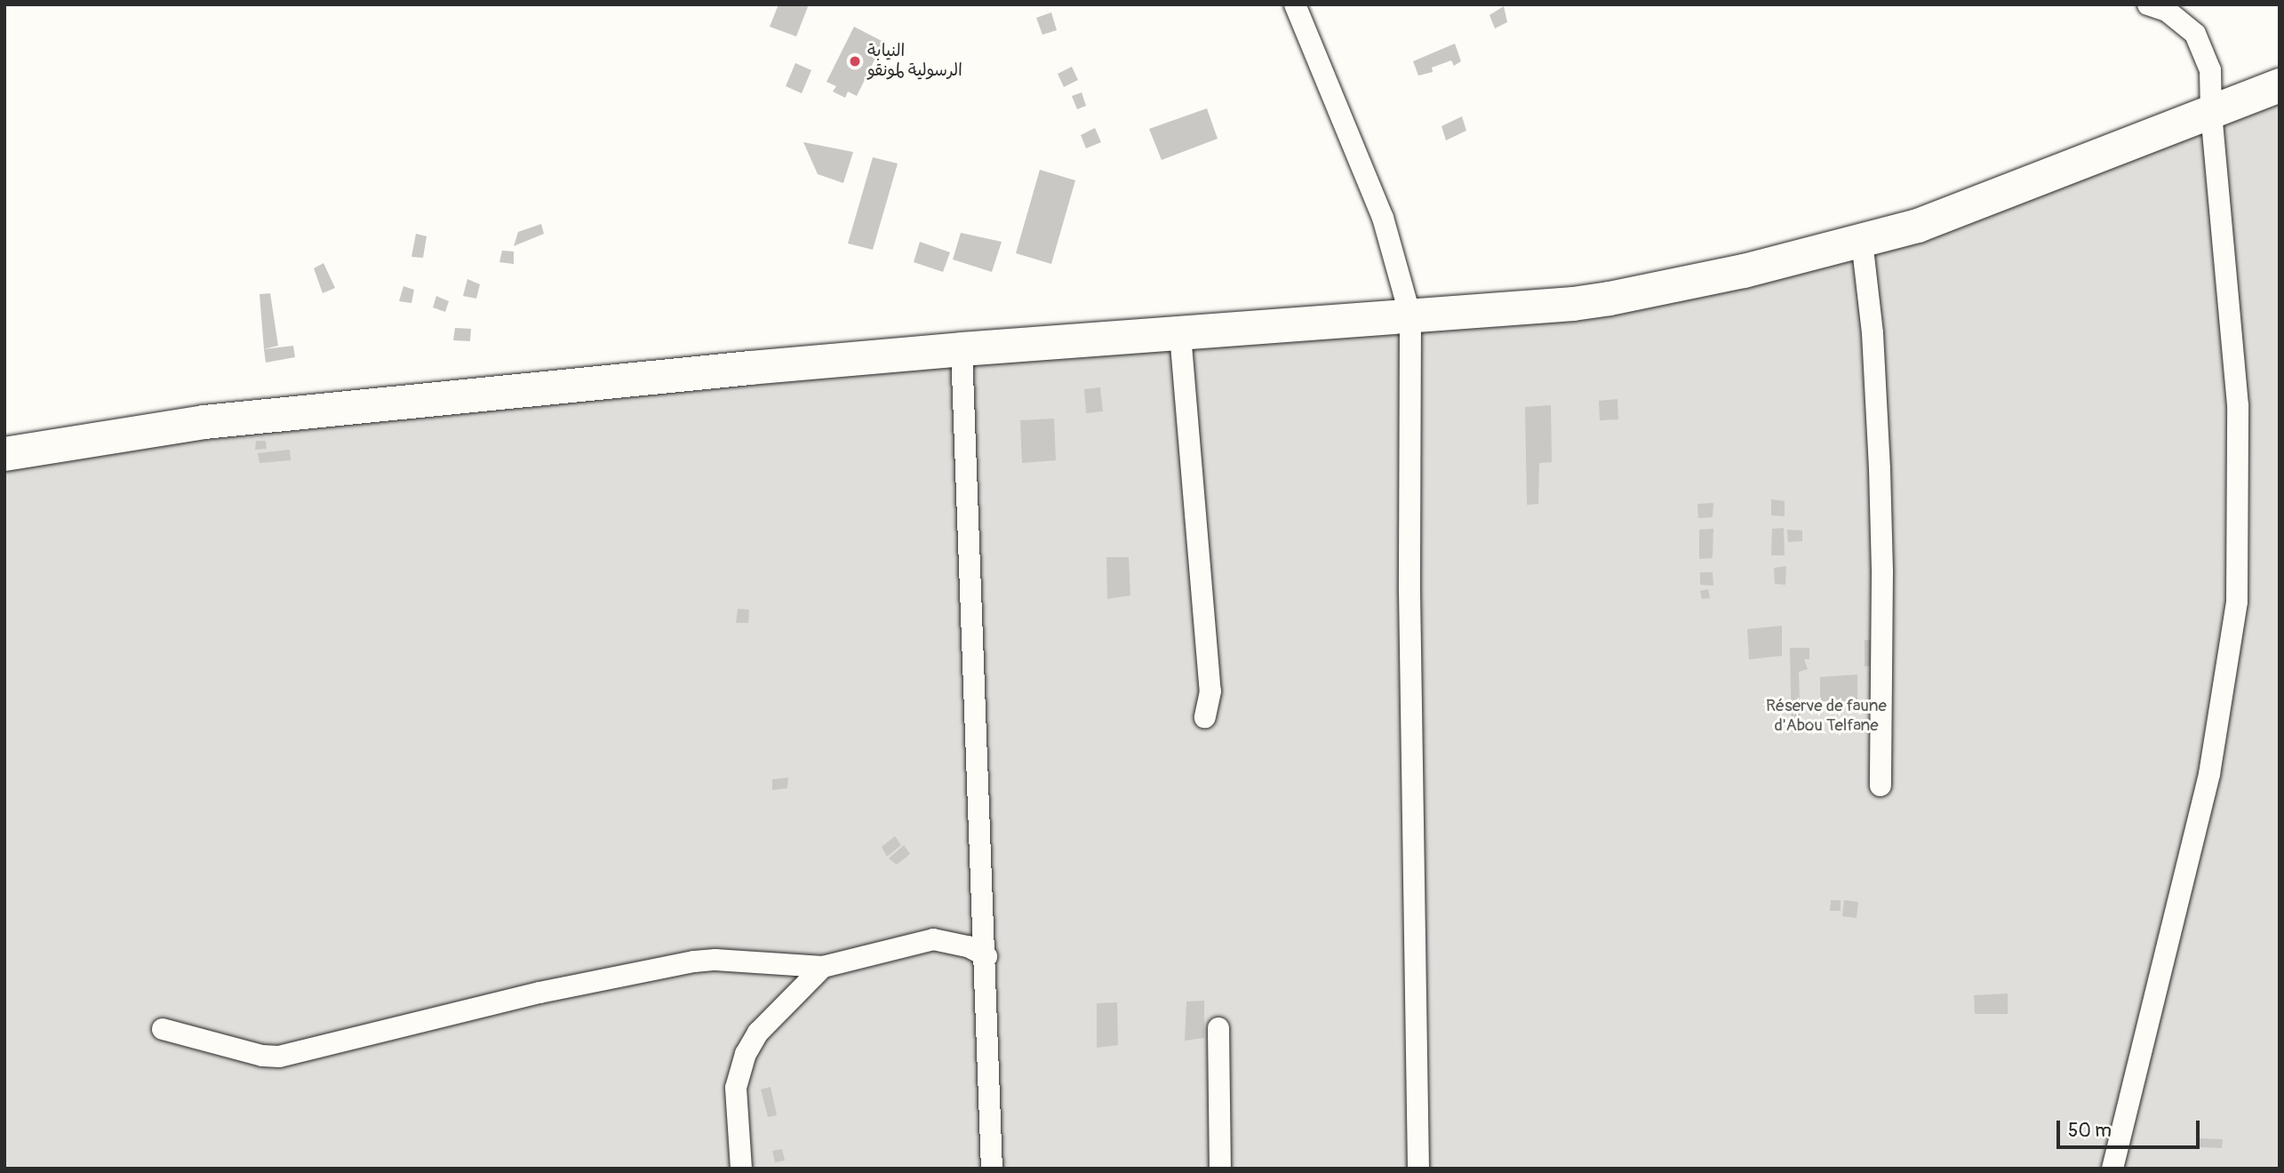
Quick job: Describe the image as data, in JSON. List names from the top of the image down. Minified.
{"parks":["Réserve de faune d'Abou Telfane"],"places":["النيابة الرسولية لمونقو"],"scale_bar":"50 m"}
